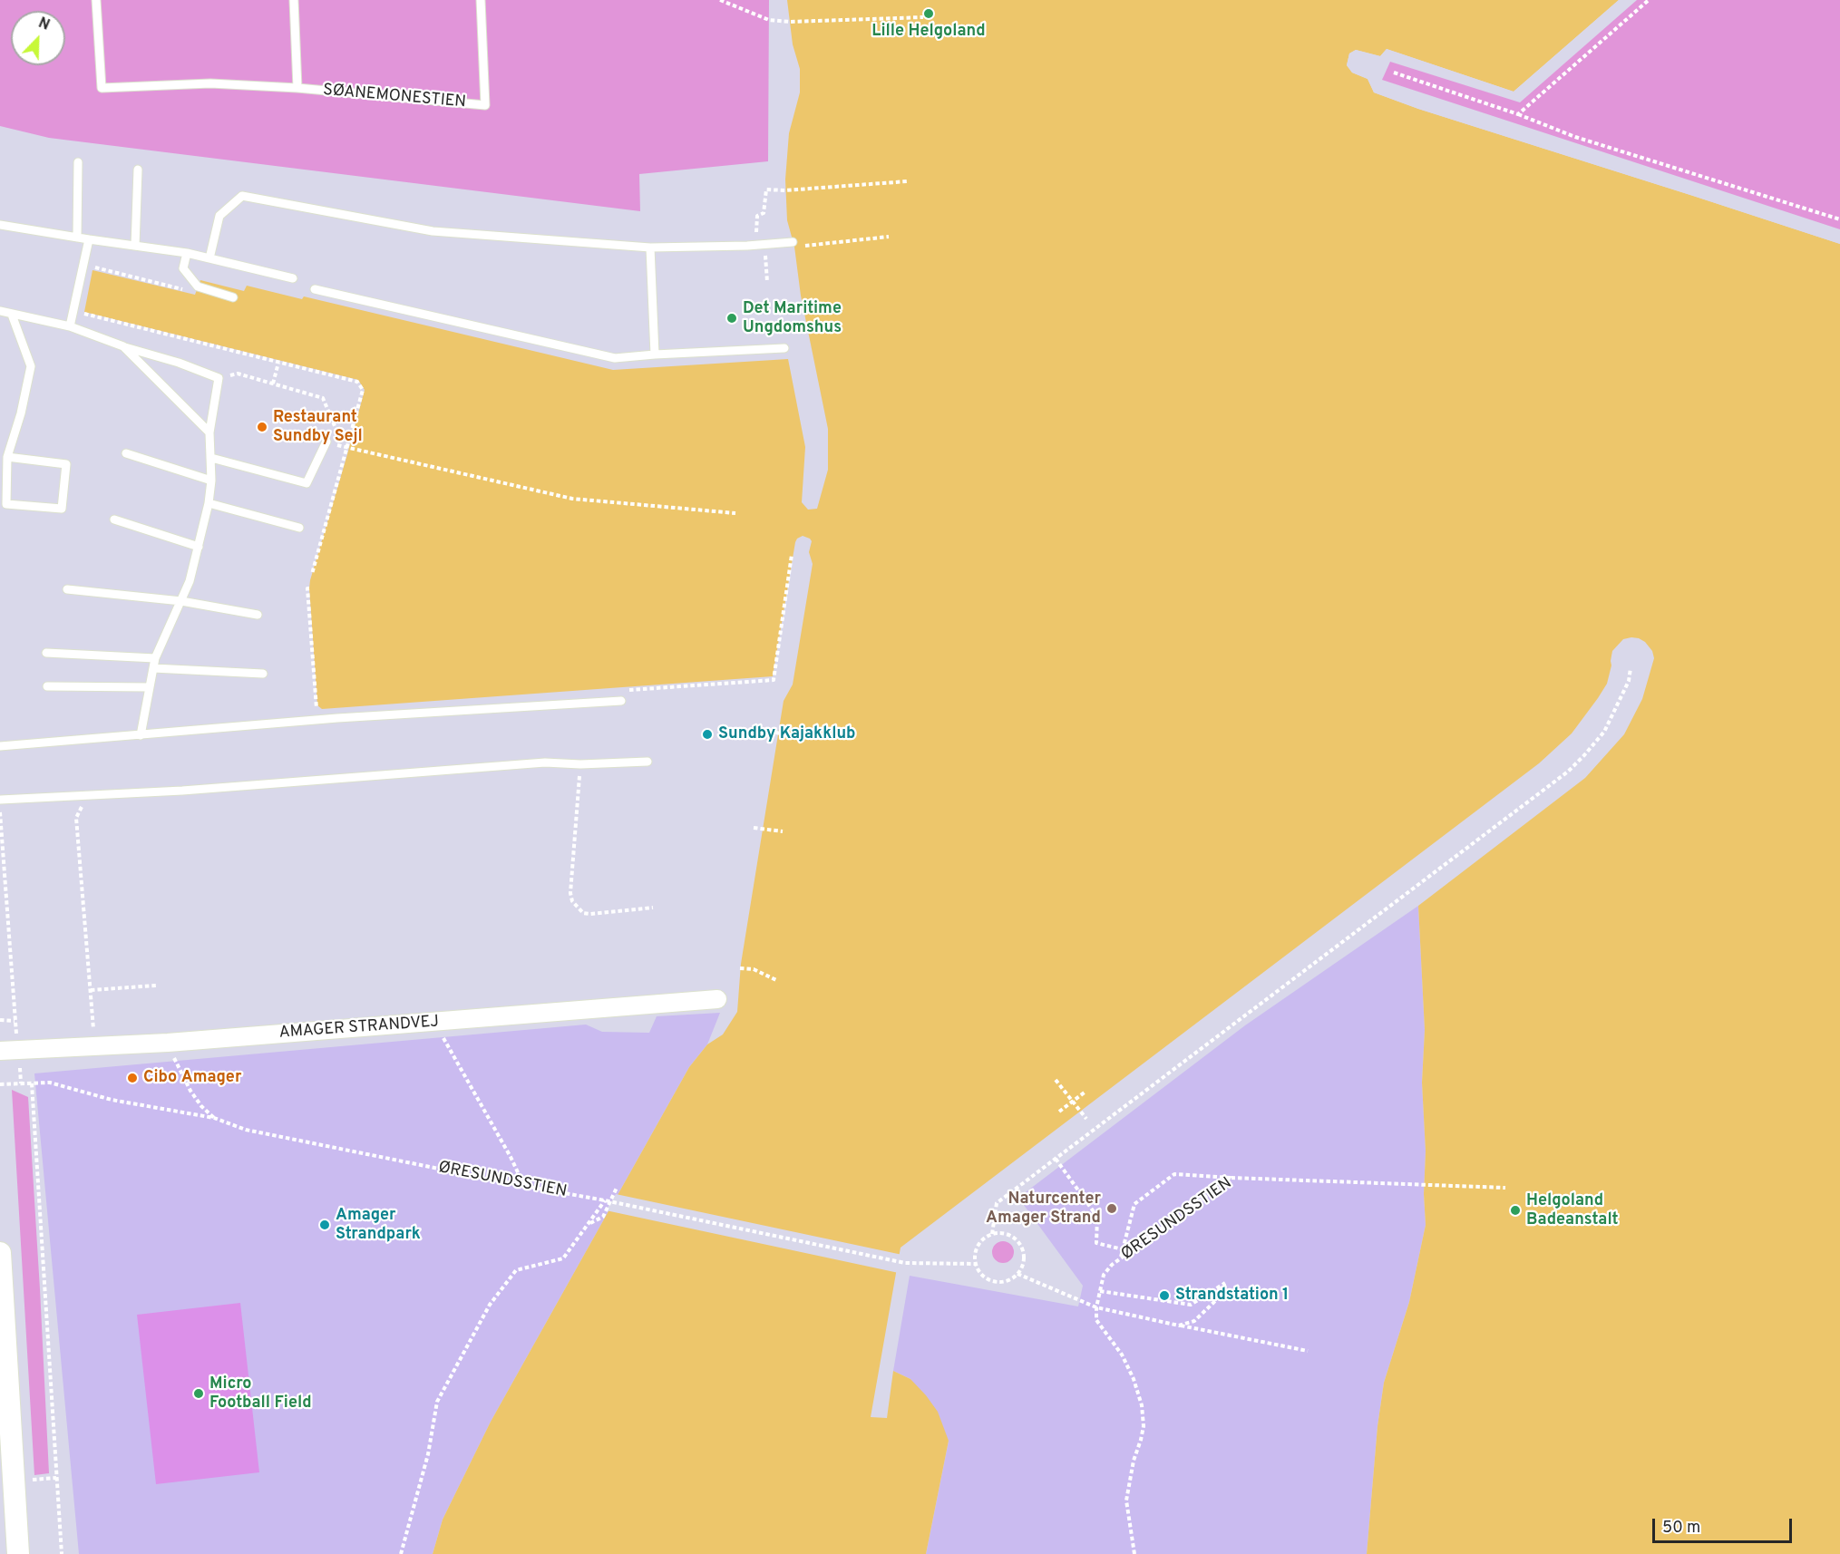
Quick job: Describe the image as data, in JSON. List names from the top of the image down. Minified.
{"streets":{"street":["AMAGER STRANDVEJ"],"lane":["SØANEMONESTIEN"],"path":["ØRESUNDSSTIEN"]},"places":["Lille Helgoland","Det Maritime Ungdomshus","Restaurant Sundby Sejl","Sundby Kajakklub","Cibo Amager","Naturcenter Amager Strand","Helgoland Badeanstalt","Amager Strandpark","Strandstation 1","Micro Football Field"],"scale_bar":"50 m","north":"top right"}
